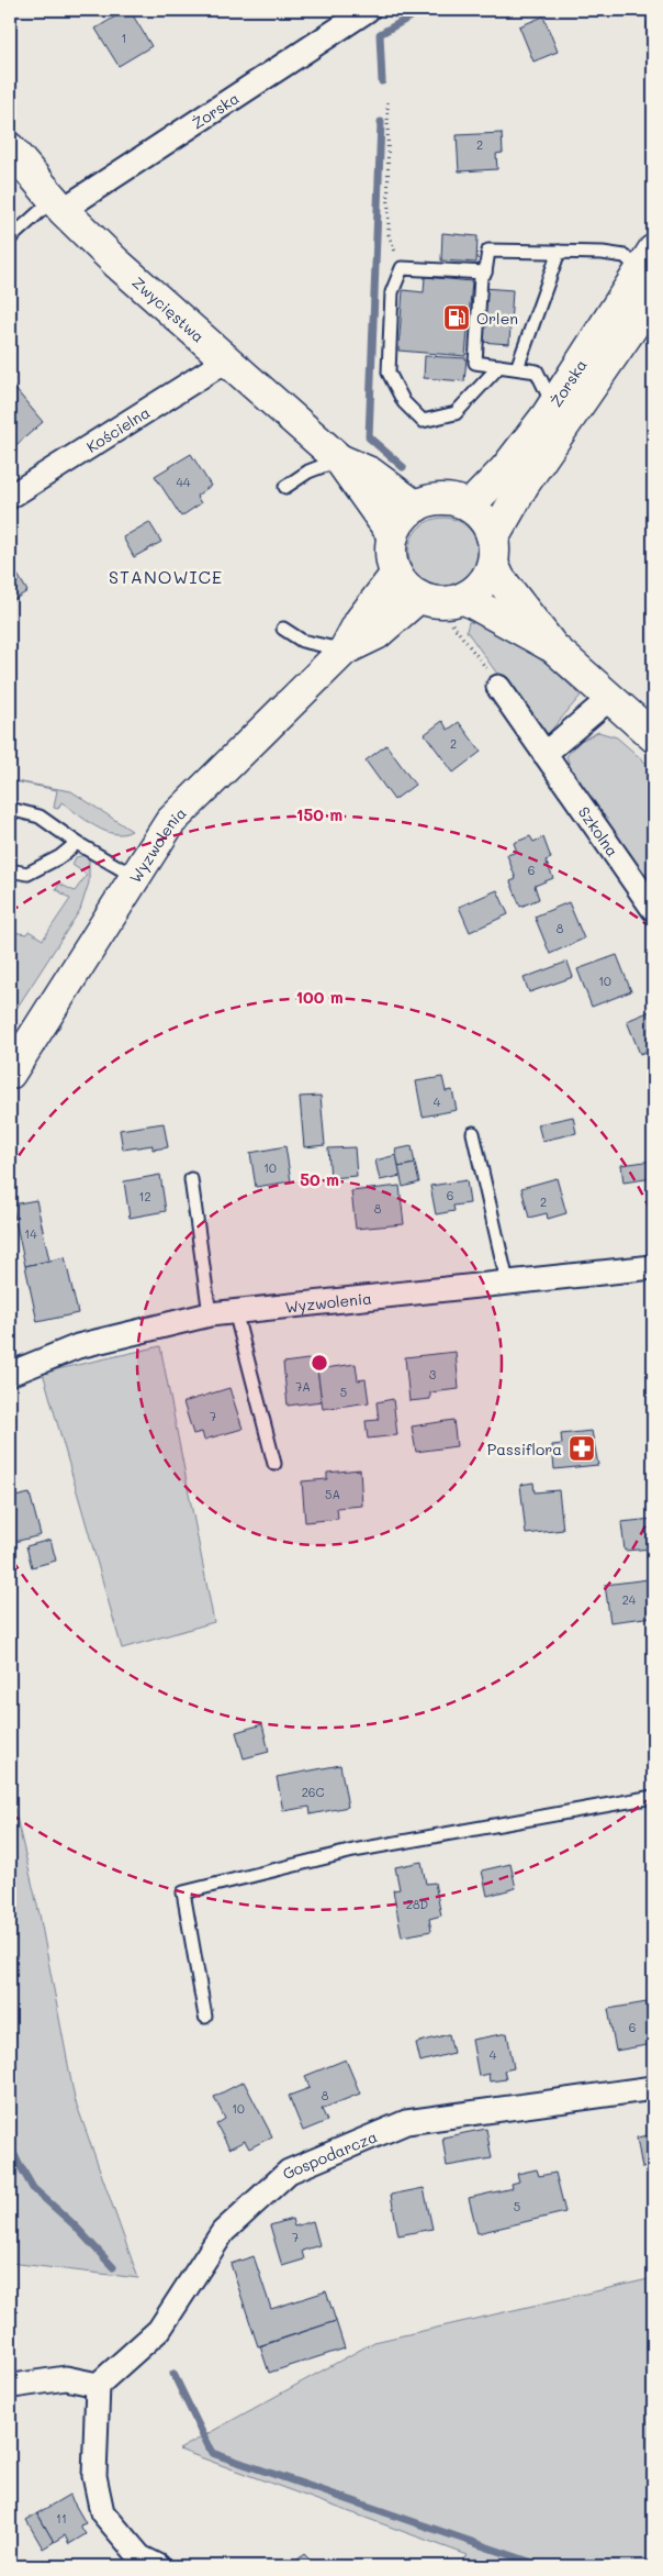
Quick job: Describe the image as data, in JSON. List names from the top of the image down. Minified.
{"streets":{"main road":["Żorska","Zwycięstwa","Wyzwolenia"],"street":["Kościelna","Szkolna","Gospodarcza"]},"crossings":[["Żorska","Zwycięstwa"],["Żorska","Wyzwolenia"],["Zwycięstwa","Kościelna"],["Zwycięstwa","Wyzwolenia"]],"districts":["STANOWICE"],"places":{"fuel station":["Orlen"],"pharmacy":["Passiflora"]},"house_numbers":["1","2","44","2","6","8","10","4","10","6","12","2","8","14","3","7A","5","7","5A","24","26C","28D","6","4","8","10","5","7","11"],"rings":["150 m","100 m","50 m"]}
